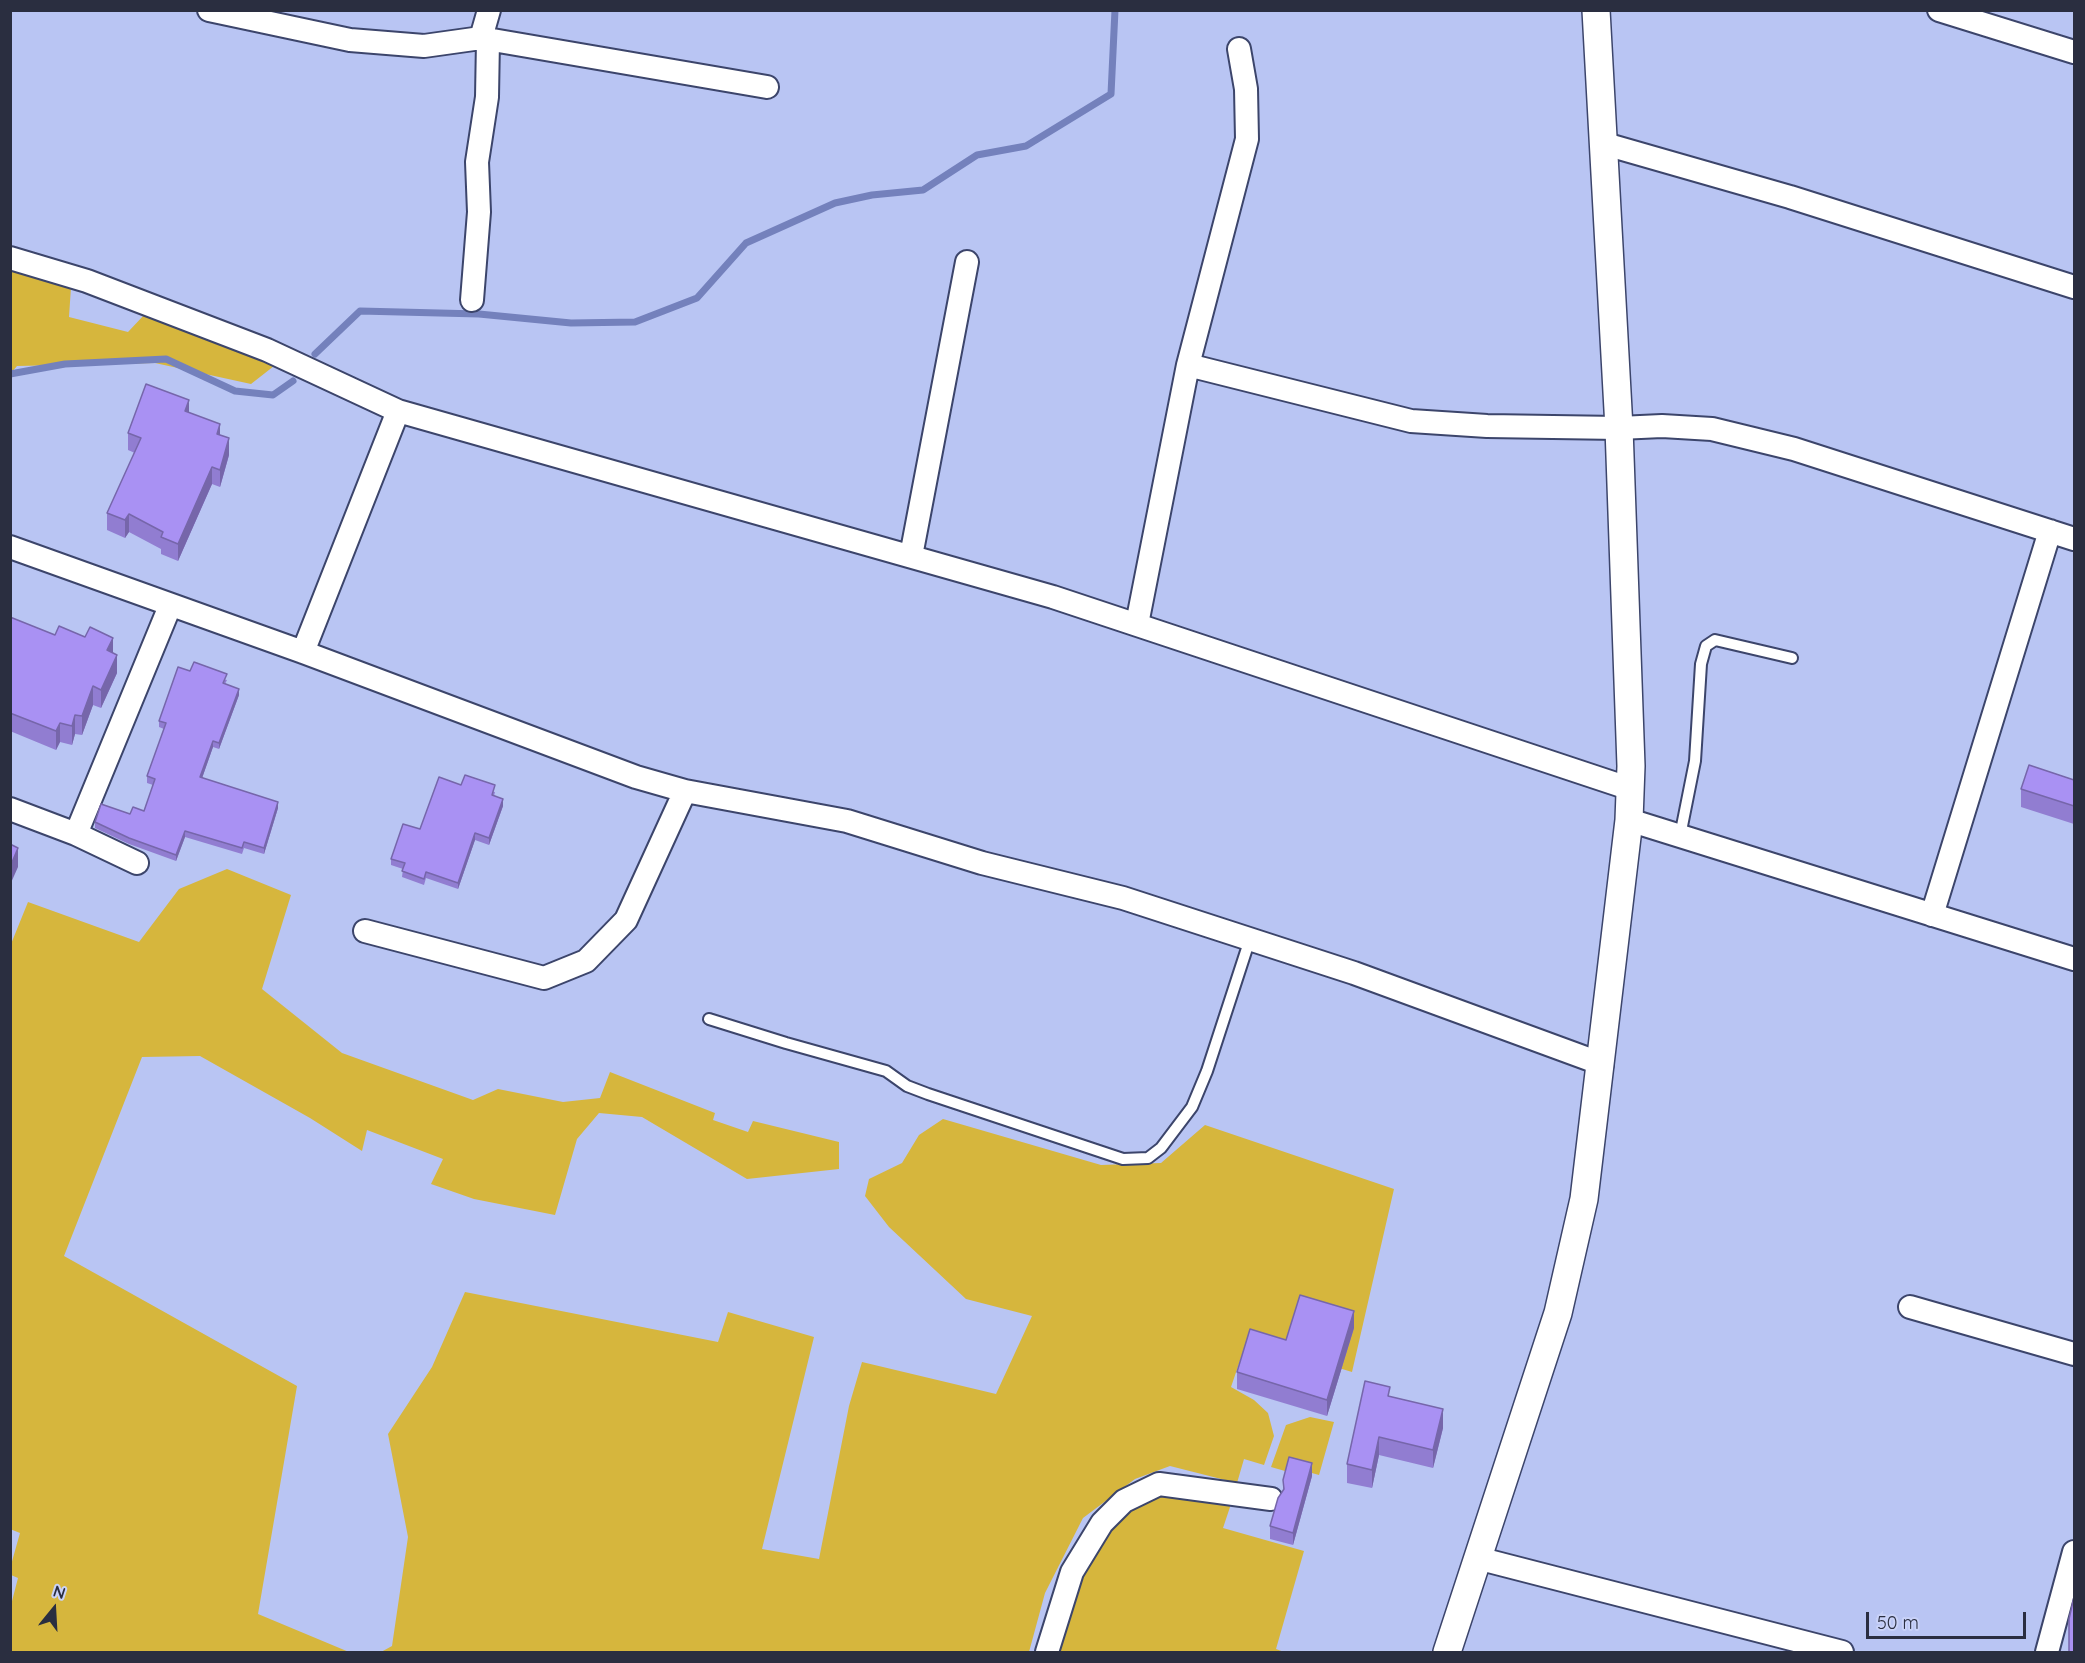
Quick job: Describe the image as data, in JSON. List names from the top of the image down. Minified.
{"scale_bar":"50 m","north":"top"}
